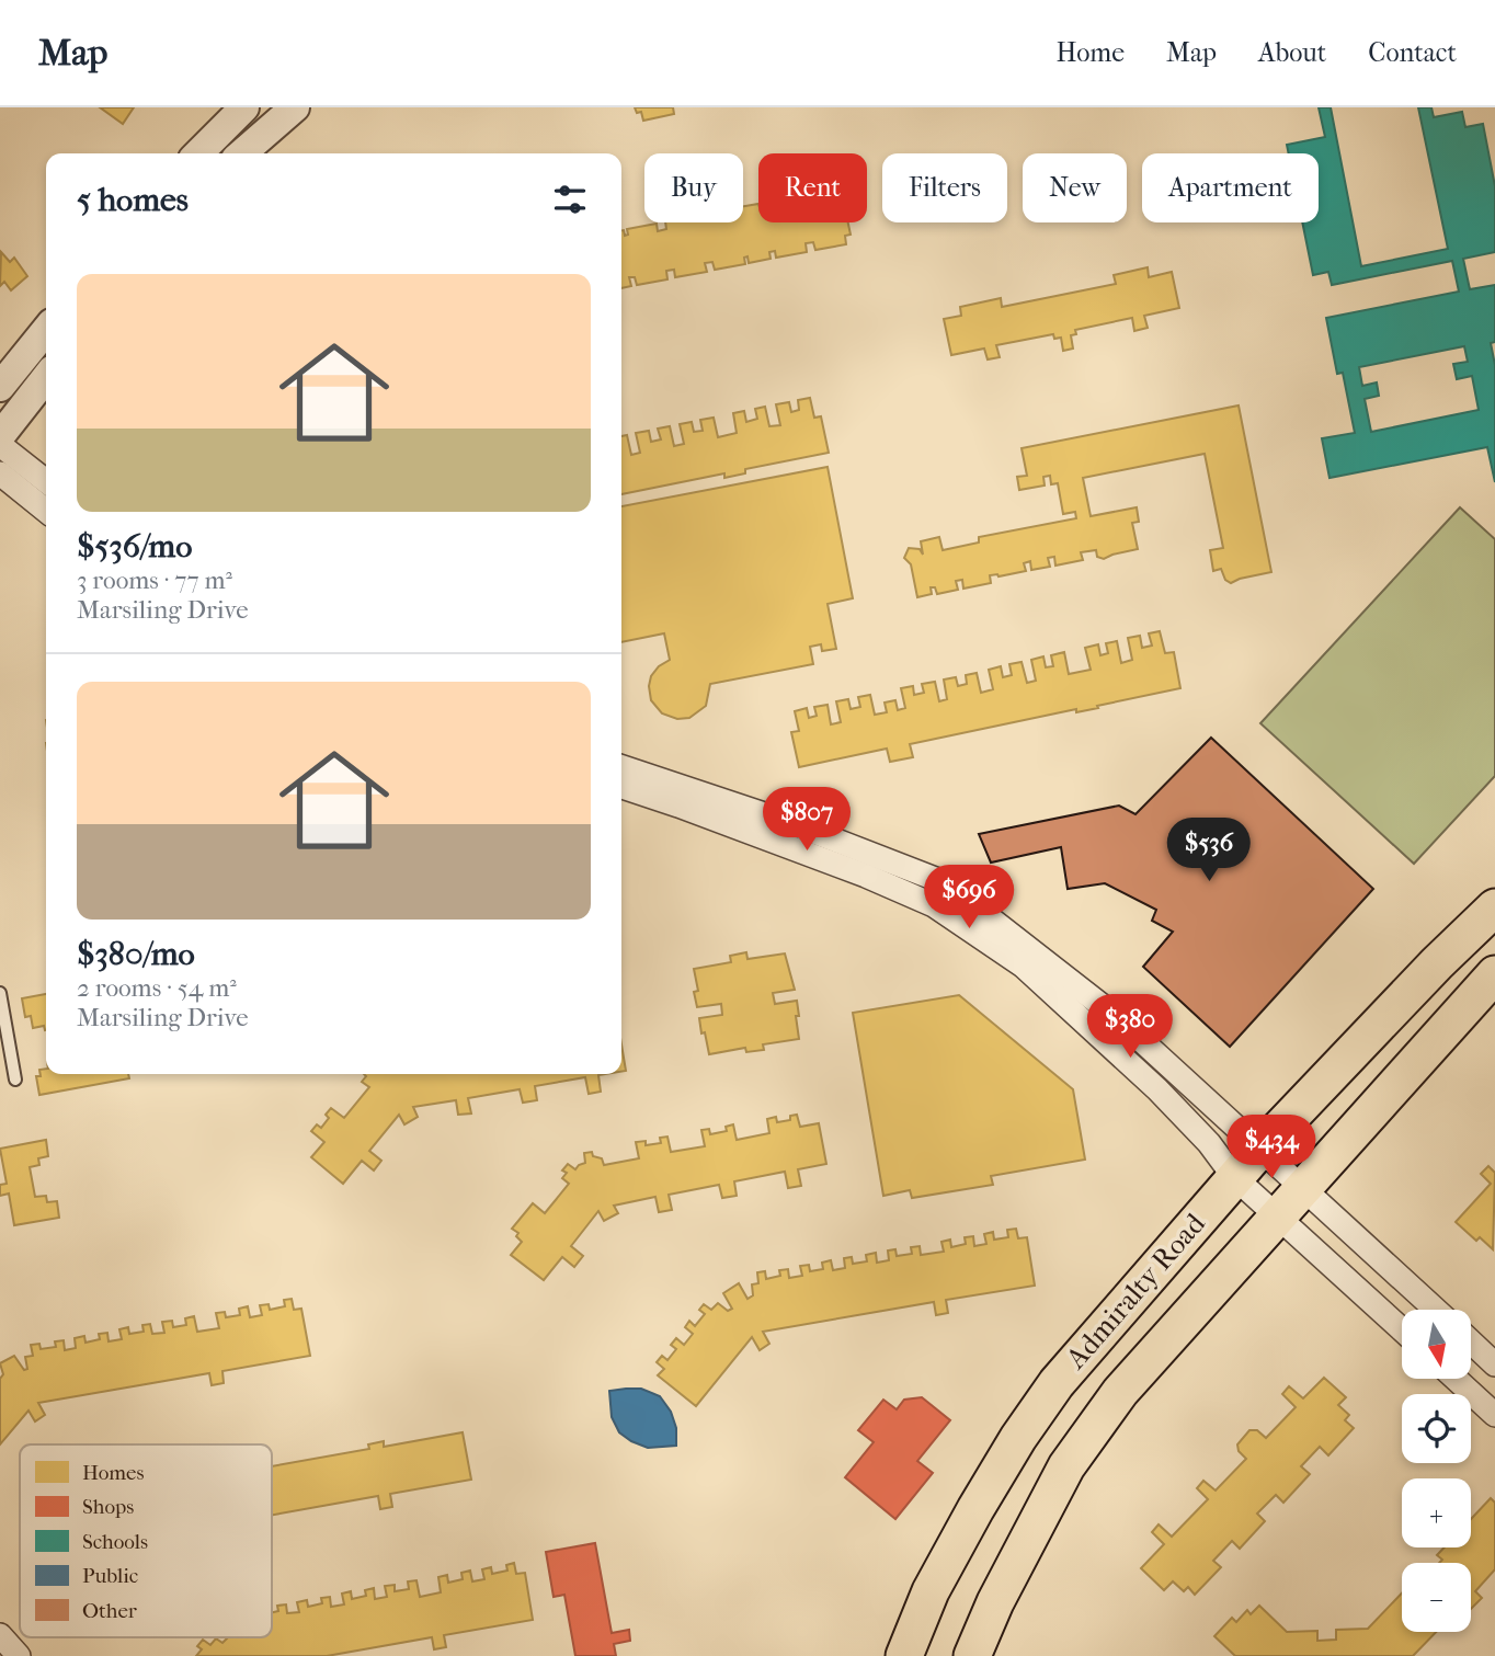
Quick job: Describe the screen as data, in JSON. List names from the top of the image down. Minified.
{"streets":{"main road":["Admiralty Road"]},"legend":["Homes","Shops","Schools","Public","Other"],"north":"bottom","page":{"header":"Map","nav":["Home","Map","About","Contact"],"chip":["Buy","Rent","Filters","New","Apartment"],"heading":"5 homes","list":[{"name":"$536/mo","note":"3 rooms · 77 m² · Marsiling Drive"},{"name":"$380/mo","note":"2 rooms · 54 m² · Marsiling Drive"}],"price":["$807","$536","$696","$380","$434"],"map_buttons":["+","−"]}}
